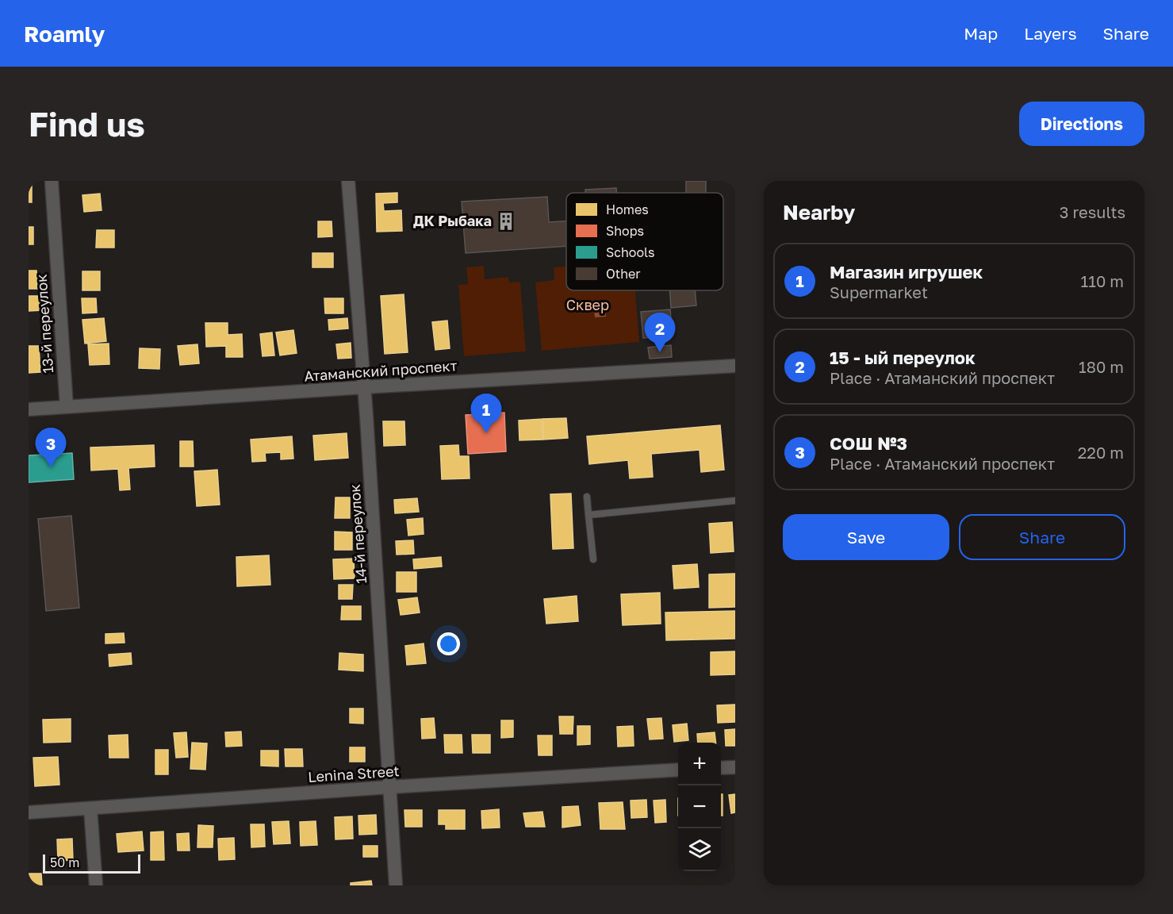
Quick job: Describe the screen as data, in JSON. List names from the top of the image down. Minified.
{"streets":{"street":["13-й переулок","Атаманский проспект","14-й переулок","Lenina Street"]},"crossings":[["13-й переулок","Атаманский проспект"],["Атаманский проспект","14-й переулок"],["14-й переулок","Lenina Street"]],"parks":["Сквер"],"places":{"building":["ДК Рыбака"]},"legend":["Homes","Shops","Schools","Other"],"scale_bar":"50 m","page":{"header":"Roamly","nav":["Map","Layers","Share"],"buttons":["Directions",["Save","Share"]],"title":"Find us","heading":["Nearby","3 results"],"list":[{"mark":"1","name":"Магазин игрушек","note":"Supermarket","value":"110 m"},{"mark":"2","name":"15 - ый переулок","note":"Place · Атаманский проспект","value":"180 m"},{"mark":"3","name":"СОШ №3","note":"Place · Атаманский проспект","value":"220 m"}],"pins":["2","1","3"],"map_buttons":["+","−"],"scale":"50 m"}}
